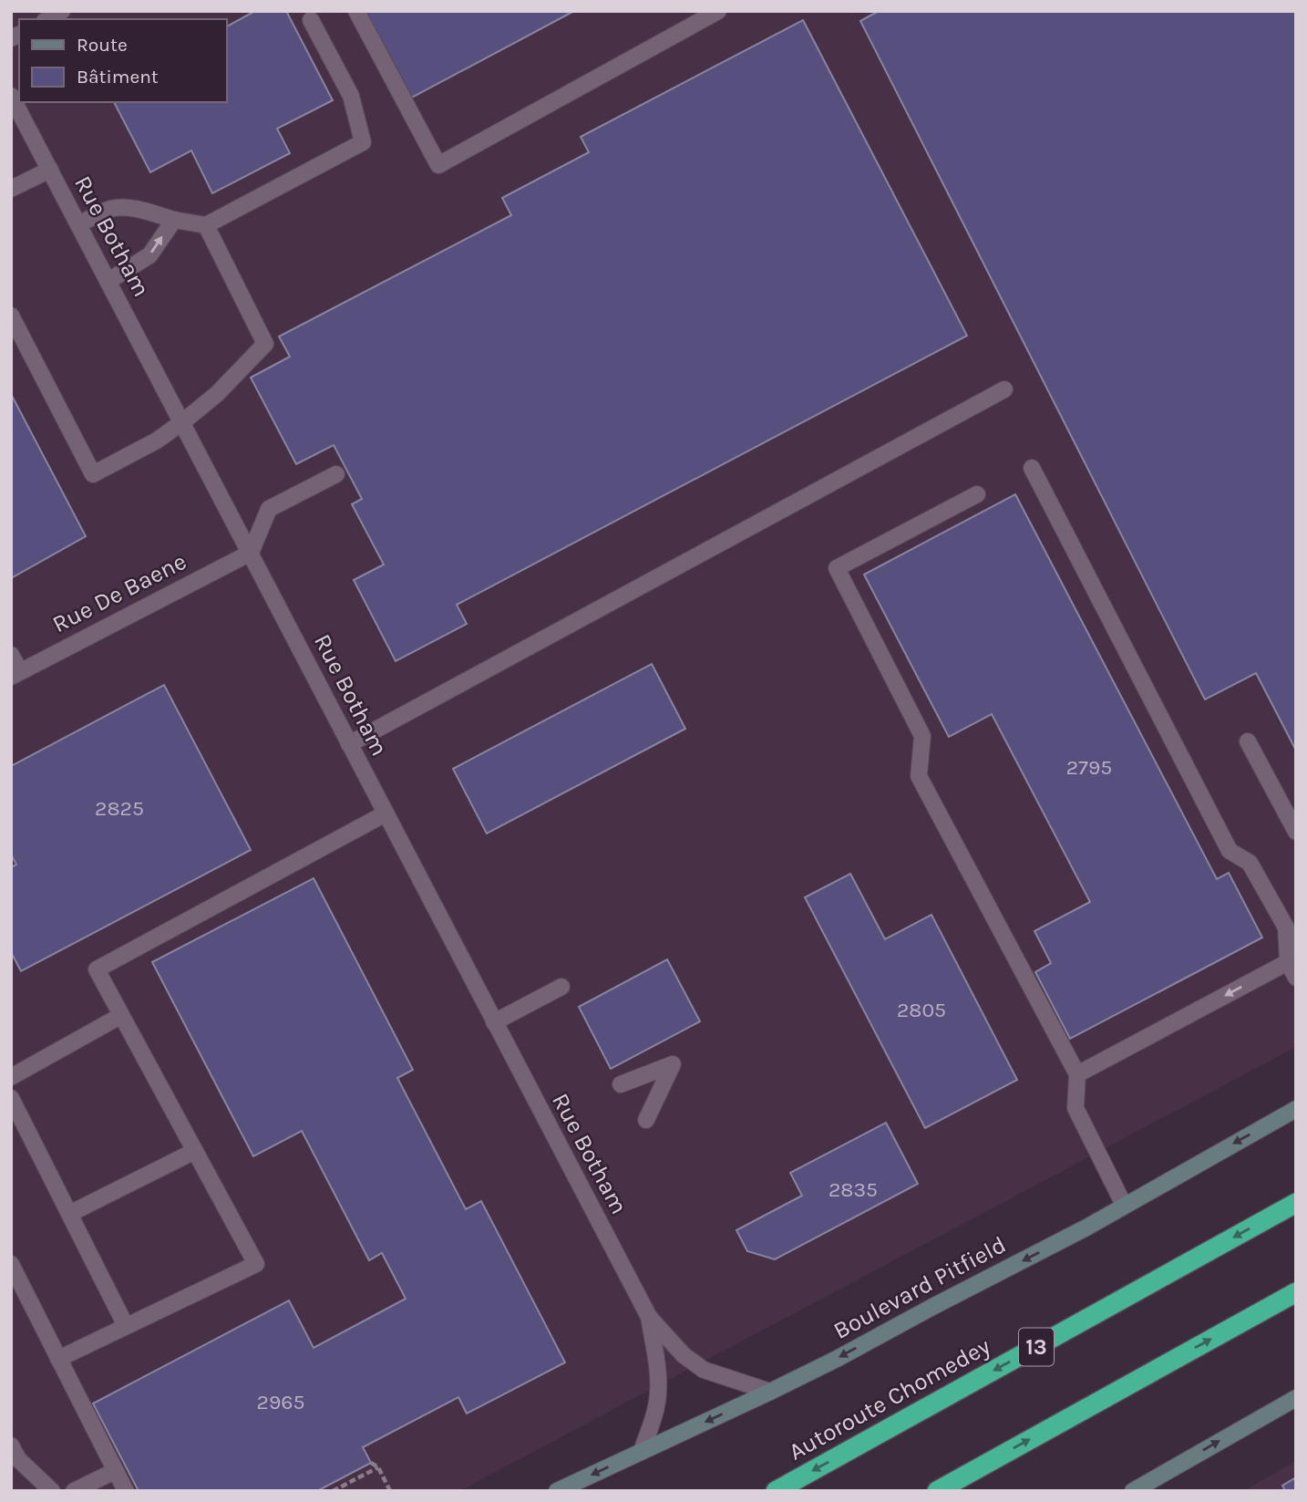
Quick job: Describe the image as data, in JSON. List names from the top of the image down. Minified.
{"streets":{"highway":["13","Autoroute Chomedey"],"main road":["Boulevard Pitfield"],"street":["Rue Botham","Rue De Baene"]},"crossings":[["Rue Botham","Rue De Baene"],["Rue Botham","Boulevard Pitfield"]],"one_way":["Boulevard Pitfield"],"house_numbers":["2795","2825","2805","2835","2965"],"legend":["Route","Bâtiment"]}
